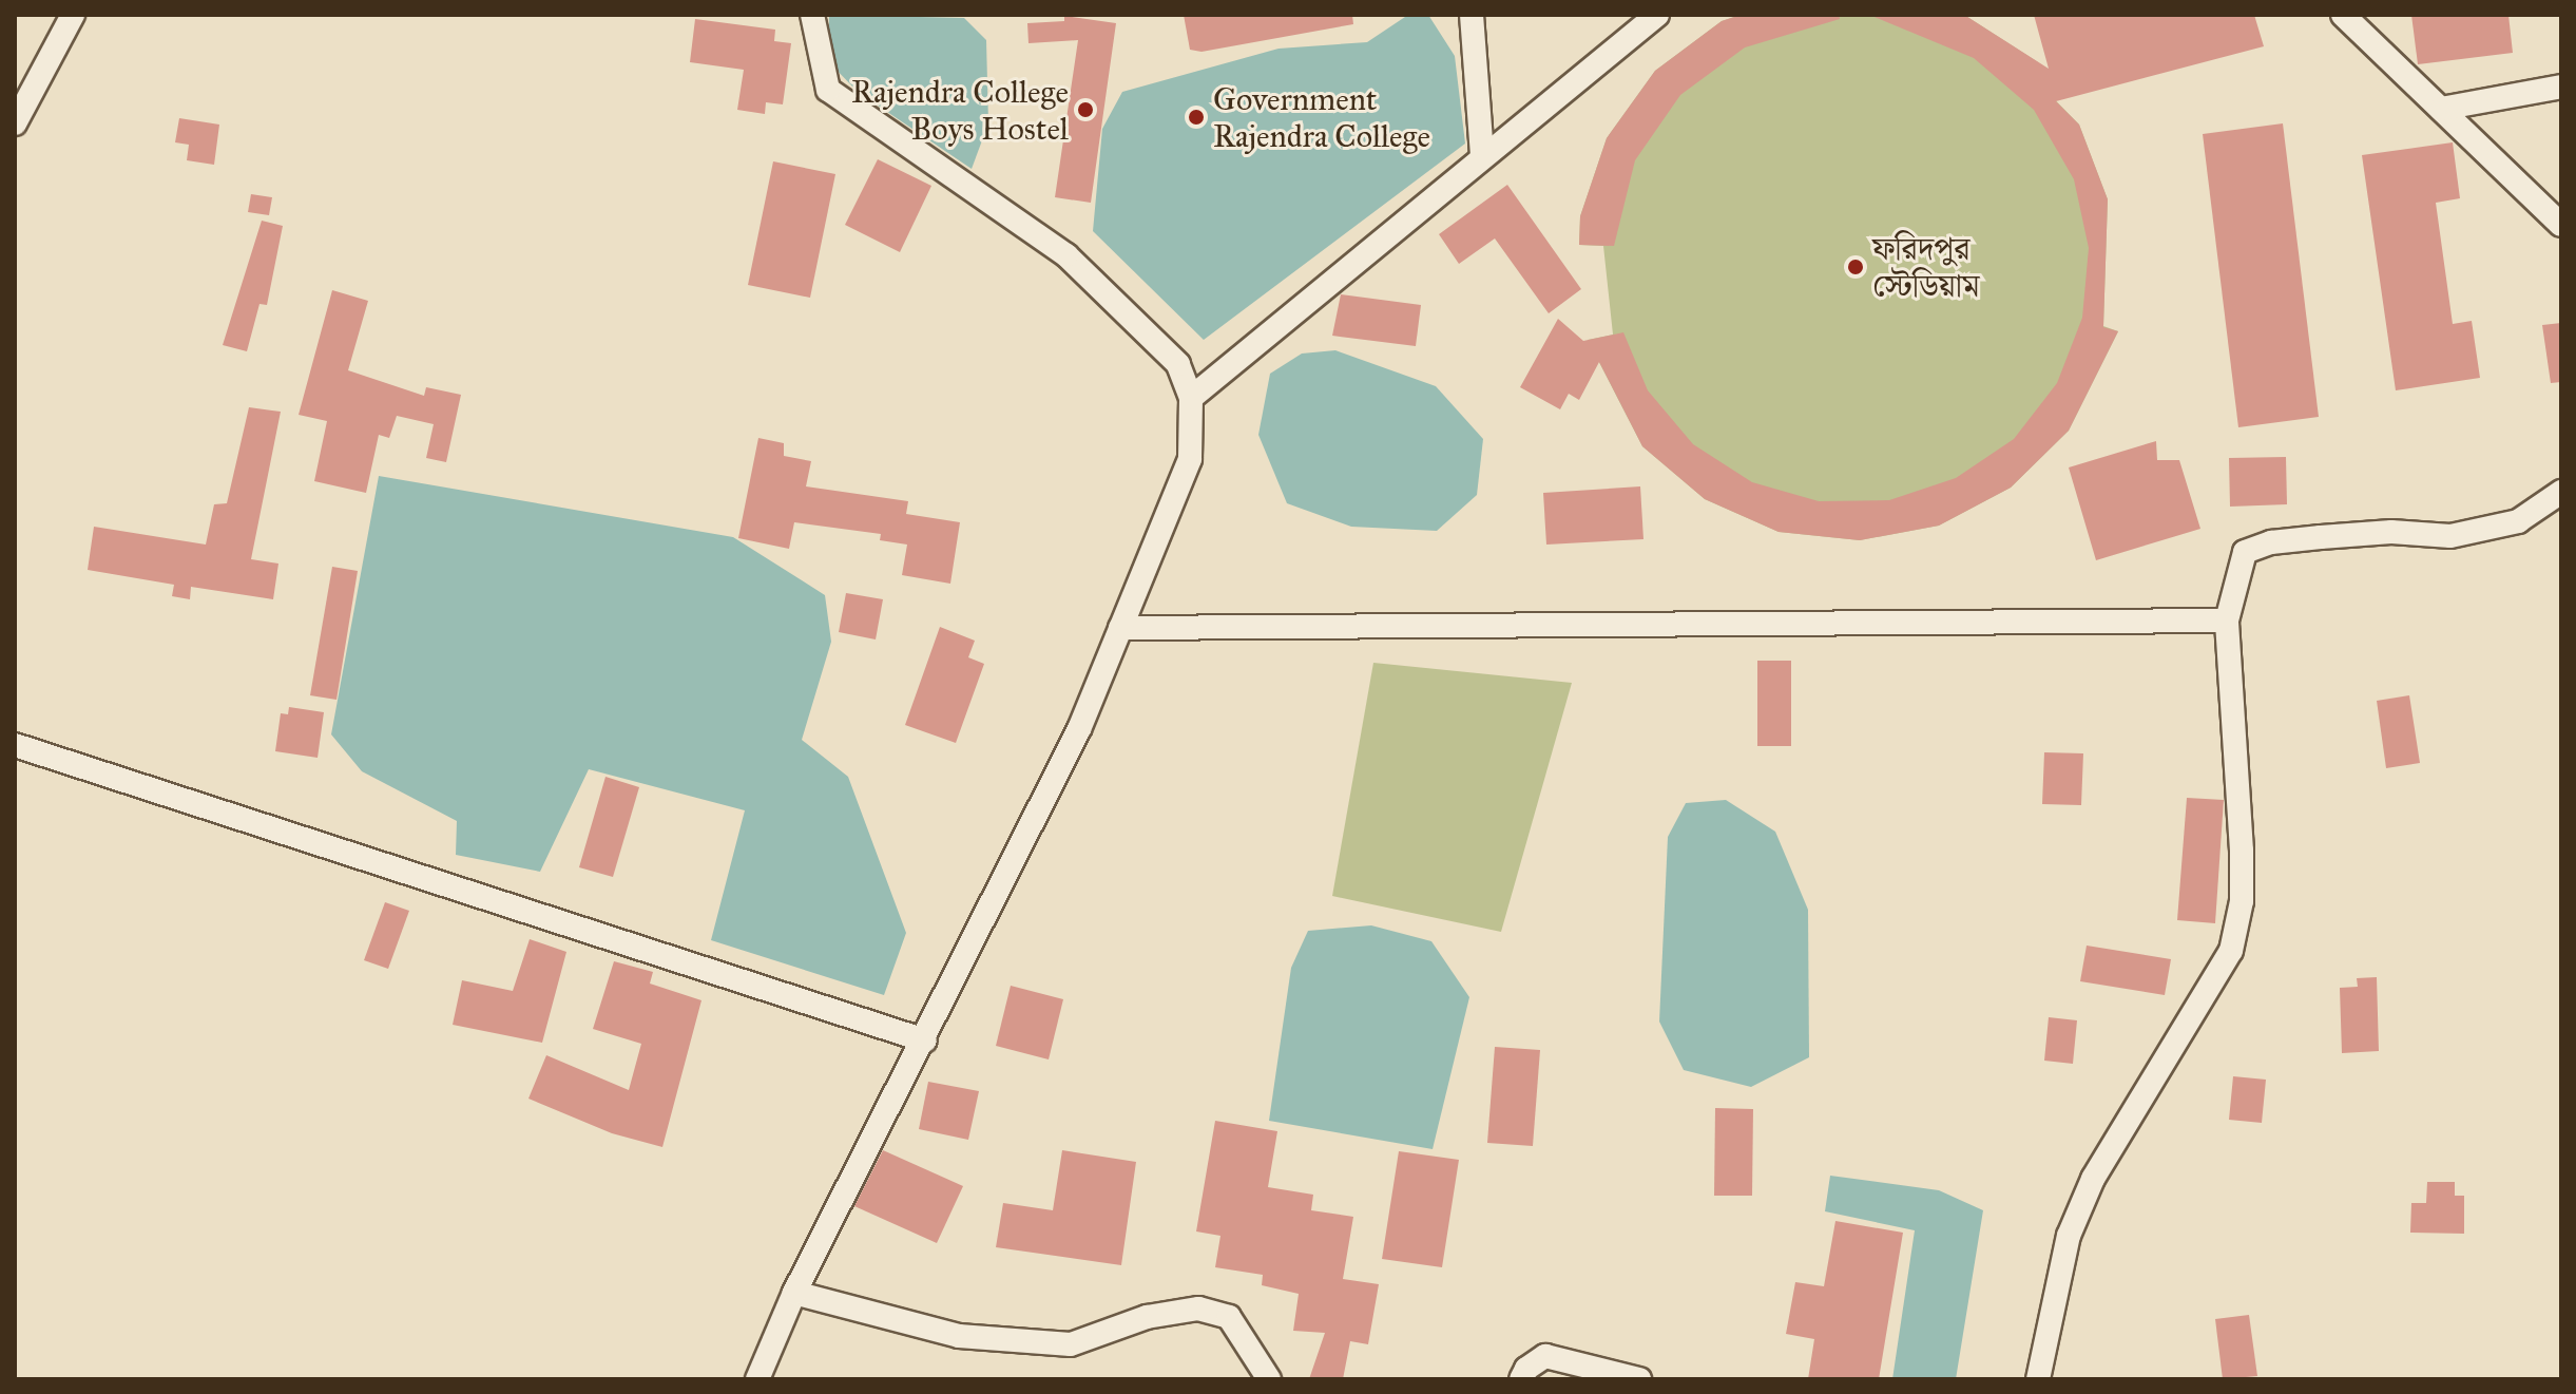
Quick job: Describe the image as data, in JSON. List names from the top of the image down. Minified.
{"places":["Rajendra College Boys Hostel","Government Rajendra College","ফরিদপুর স্টেডিয়াম"]}
